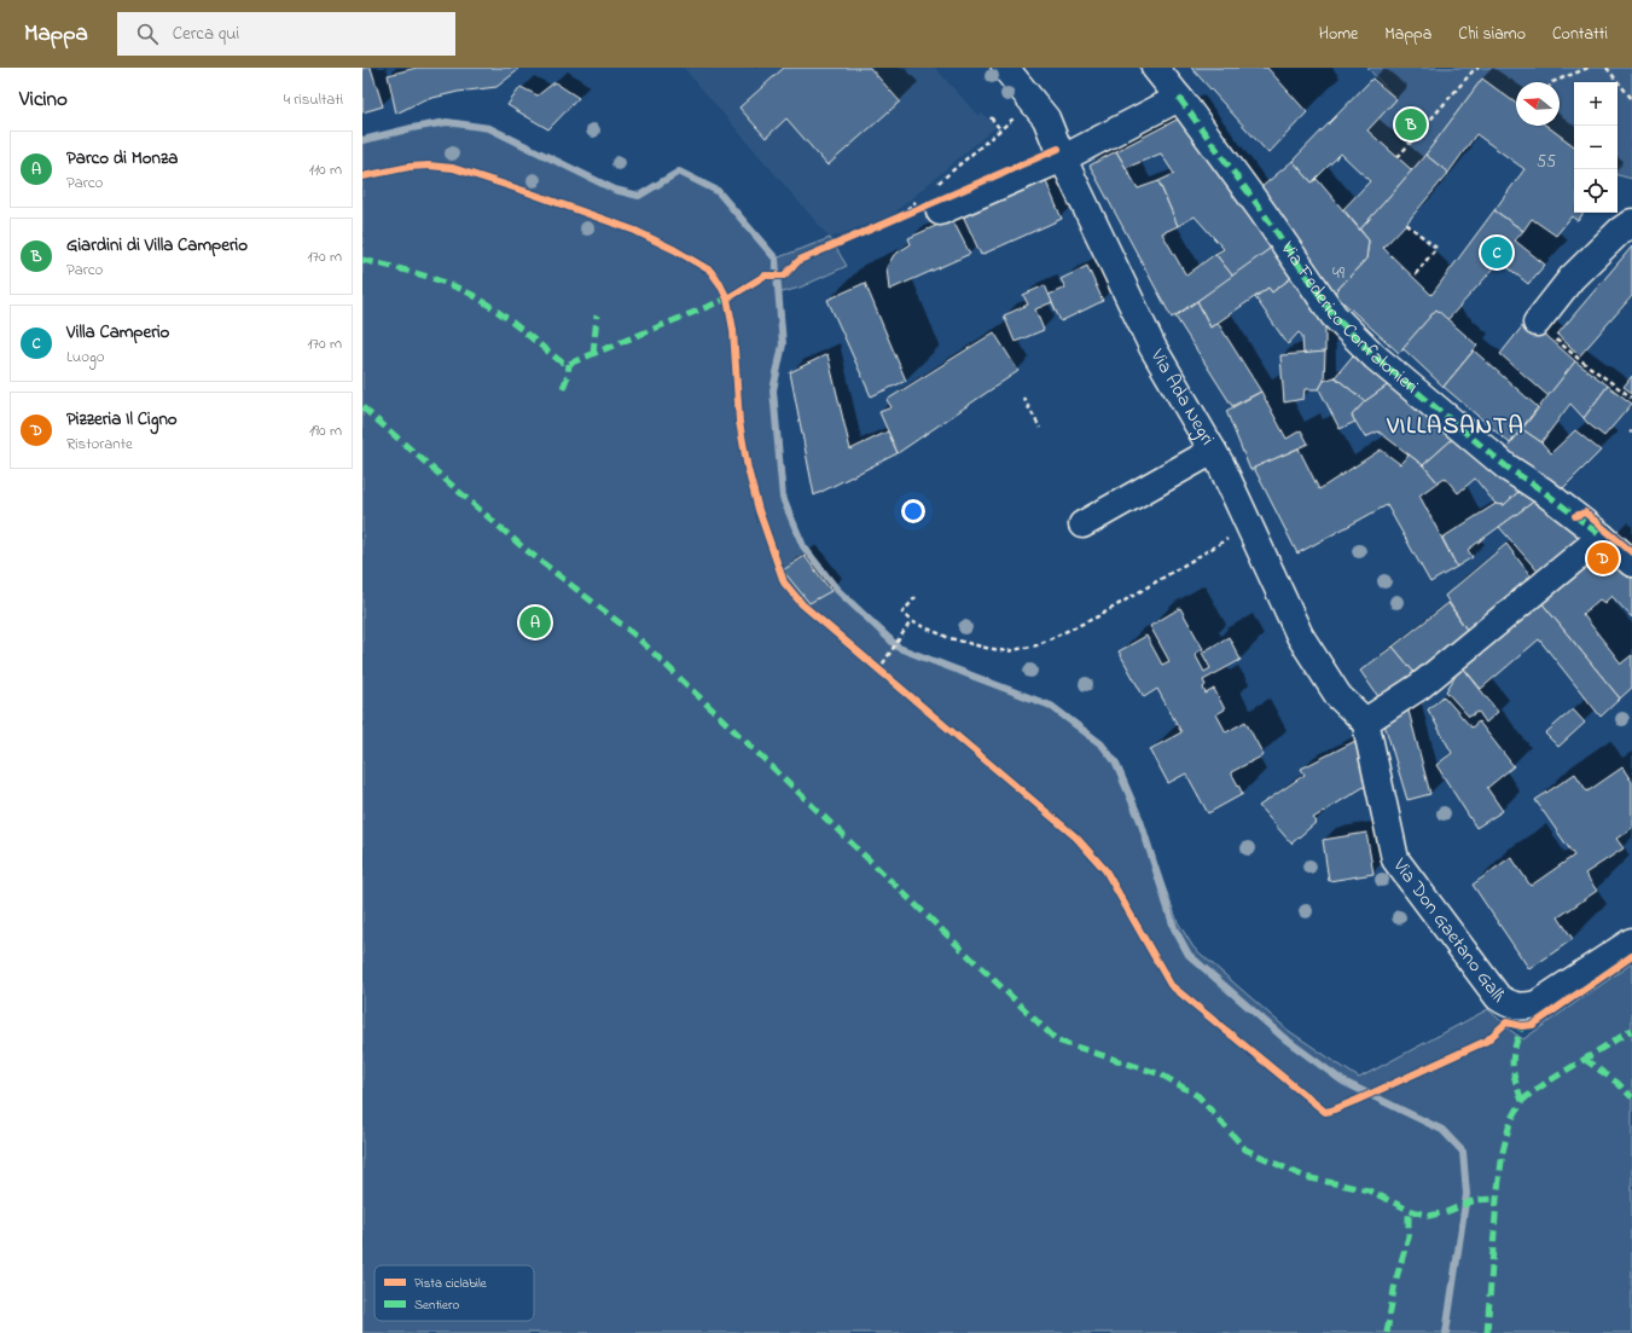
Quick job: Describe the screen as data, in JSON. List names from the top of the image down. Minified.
{"streets":{"street":["Via Federico Confalonieri","Via Ada Negri","Via Don Gaetano Galli"]},"crossings":[["Via Ada Negri","Via Don Gaetano Galli"]],"districts":["VILLASANTA"],"house_numbers":["55","49"],"legend":["Pista ciclabile","Sentiero"],"north":"left","page":{"header":"Mappa","search":"Cerca qui","nav":["Home","Mappa","Chi siamo","Contatti"],"heading":["Vicino","4 risultati"],"map_buttons":["+","−"],"pins":["B","C","D","A"],"list":[{"mark":"A","name":"Parco di Monza","note":"Parco","value":"110 m"},{"mark":"B","name":"Giardini di Villa Camperio","note":"Parco","value":"170 m"},{"mark":"C","name":"Villa Camperio","note":"Luogo","value":"170 m"},{"mark":"D","name":"Pizzeria Il Cigno","note":"Ristorante","value":"190 m"}]}}
